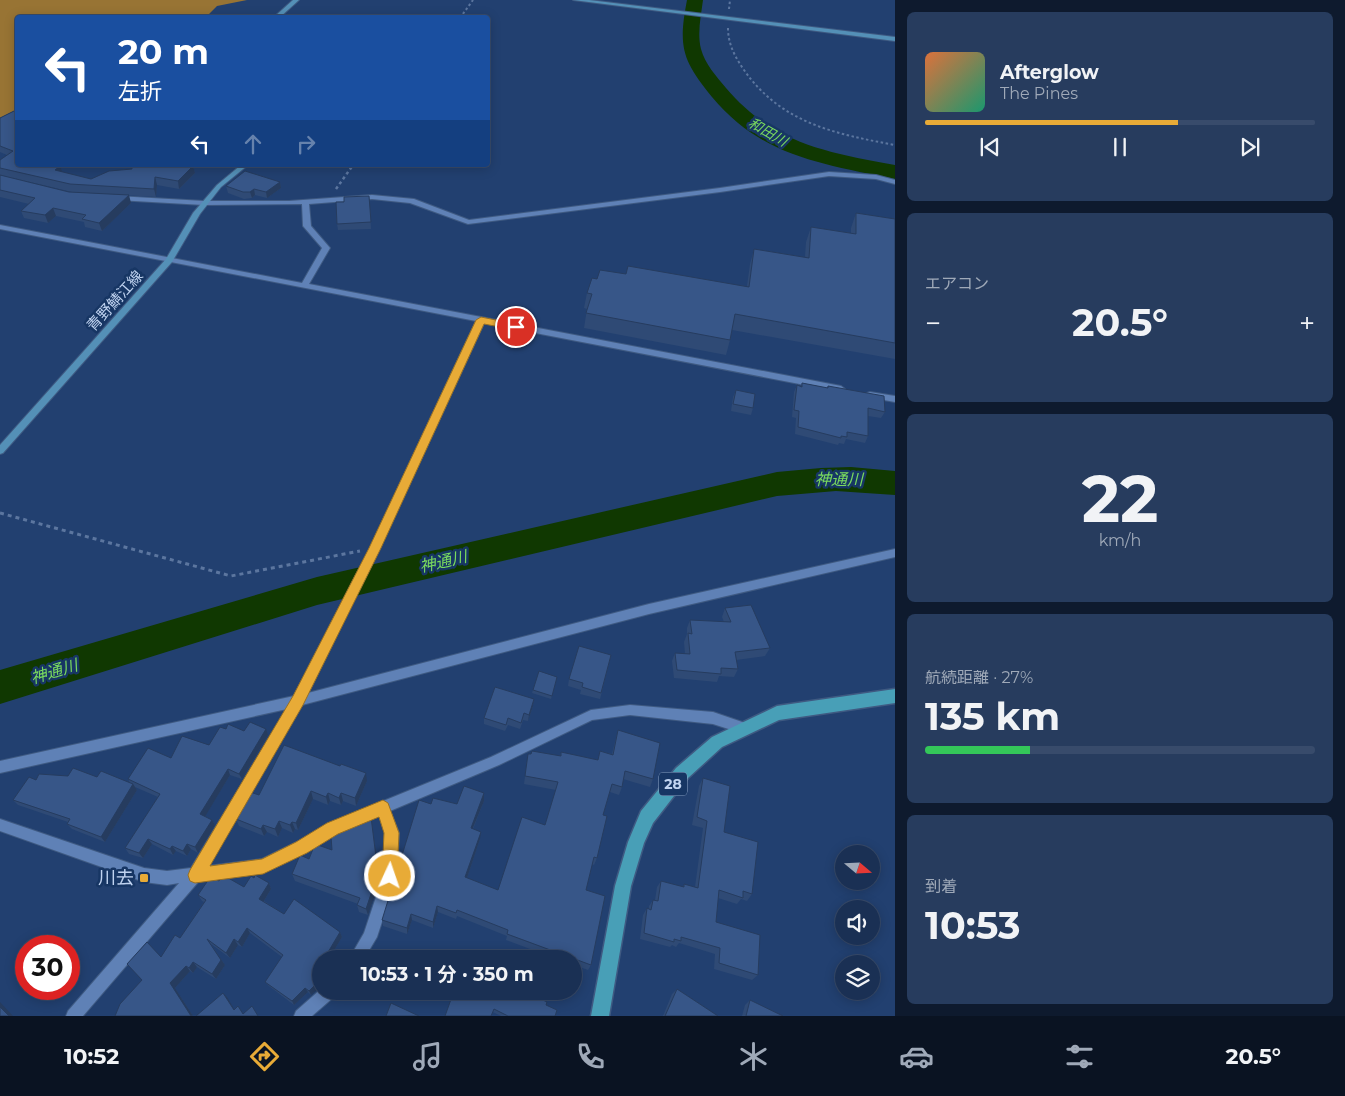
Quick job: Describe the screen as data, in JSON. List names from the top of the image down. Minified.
{"streets":{"main road":["青野鯖江線","28"]},"water":["和田川","神通川"],"places":{"transit":["川去"]},"north":"right","page":{"turn":["20 m","左折"],"song":["Afterglow","The Pines"],"tile":["エアコン",["22","km/h"],["航続距離 · 27%","135 km"],["到着","10:53"]],"heat":["−","20.5°","+"],"limit":"30","trip":"10:53 · 1 分 · 350 m","tabs":["10:52","20.5°"]}}
